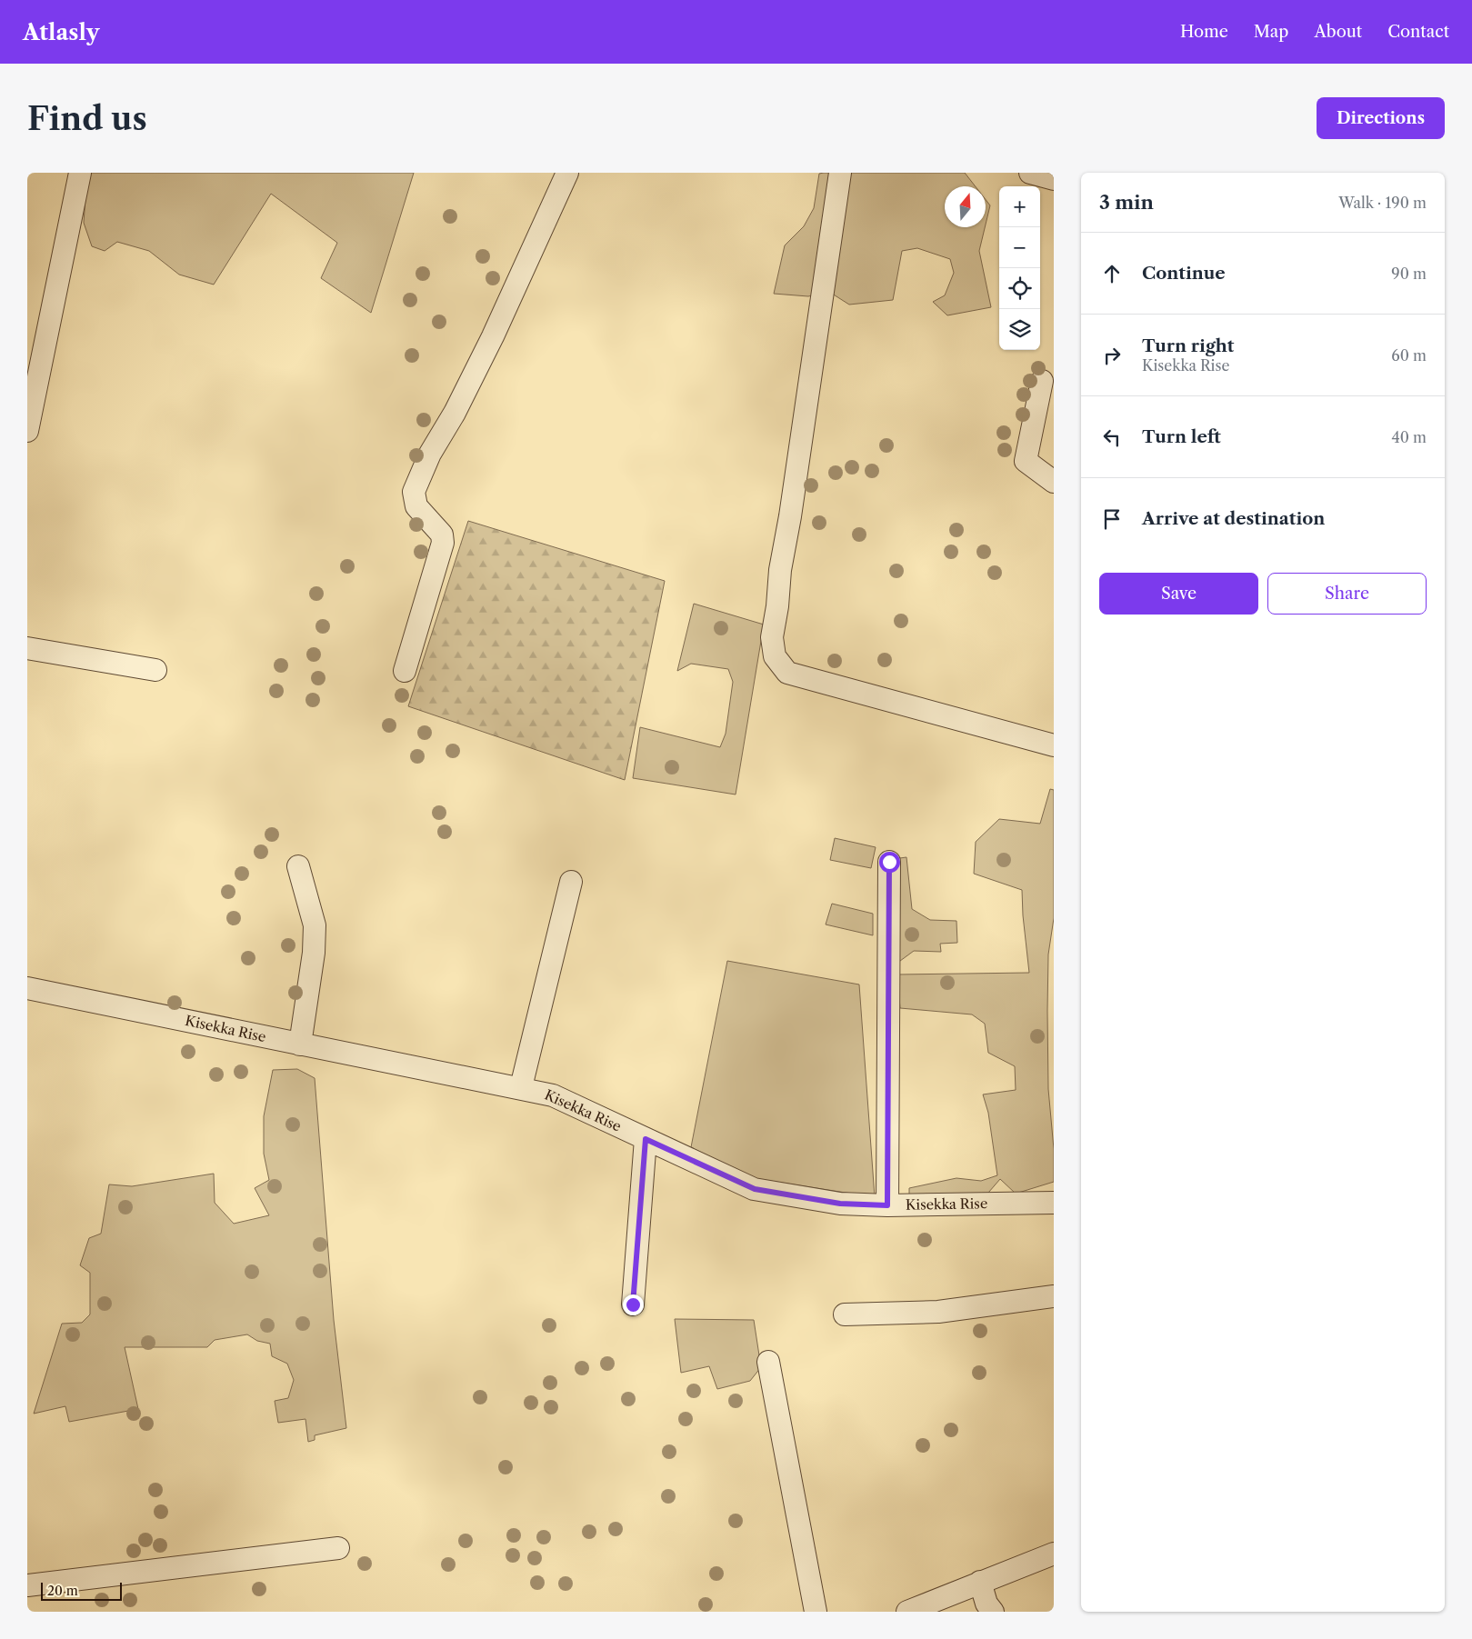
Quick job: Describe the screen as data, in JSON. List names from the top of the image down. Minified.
{"streets":{"street":["Kisekka Rise"]},"scale_bar":"20 m","north":"top","page":{"header":"Atlasly","nav":["Home","Map","About","Contact"],"buttons":["Directions",["Save","Share"]],"title":"Find us","heading":["3 min","Walk · 190 m"],"map_buttons":["+","−"],"list":[["Continue","90 m"],["Turn right","Kisekka Rise","60 m"],["Turn left","40 m"],"Arrive at destination"],"scale":"20 m"}}
